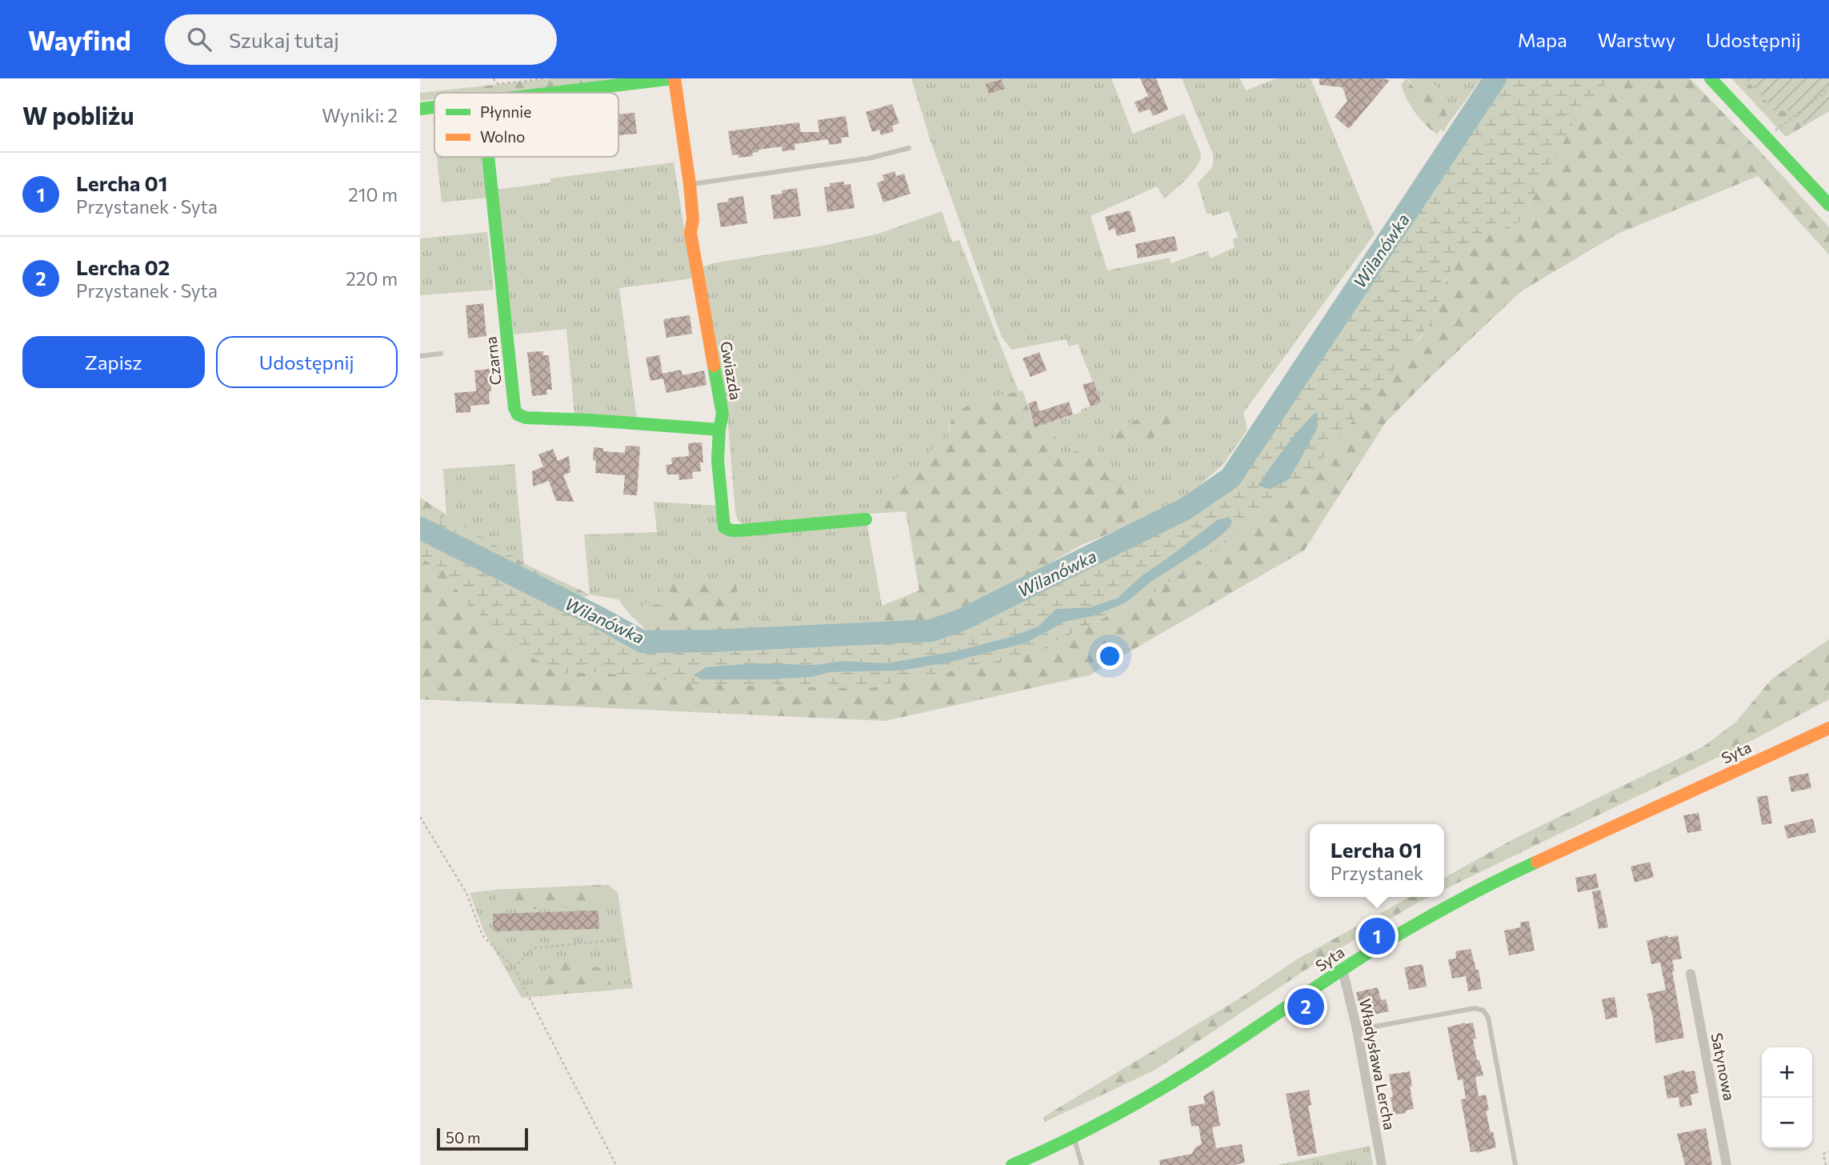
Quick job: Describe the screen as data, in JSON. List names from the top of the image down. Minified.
{"streets":{"street":["Czarna","Gwiazda","Syta","Władysława Lercha","Satynowa"]},"crossings":[["Czarna","Gwiazda"],["Syta","Władysława Lercha"]],"water":["Wilanówka"],"legend":["Płynnie","Wolno"],"scale_bar":"50 m","page":{"header":"Wayfind","search":"Szukaj tutaj","nav":["Mapa","Warstwy","Udostępnij"],"heading":["W pobliżu","Wyniki: 2"],"list":[{"mark":"1","name":"Lercha 01","note":"Przystanek · Syta","value":"210 m"},{"mark":"2","name":"Lercha 02","note":"Przystanek · Syta","value":"220 m"}],"buttons":["Zapisz","Udostępnij"],"popup":["Lercha 01","Przystanek"],"pins":["1","2"],"map_buttons":["+","−"],"scale":"50 m"}}
